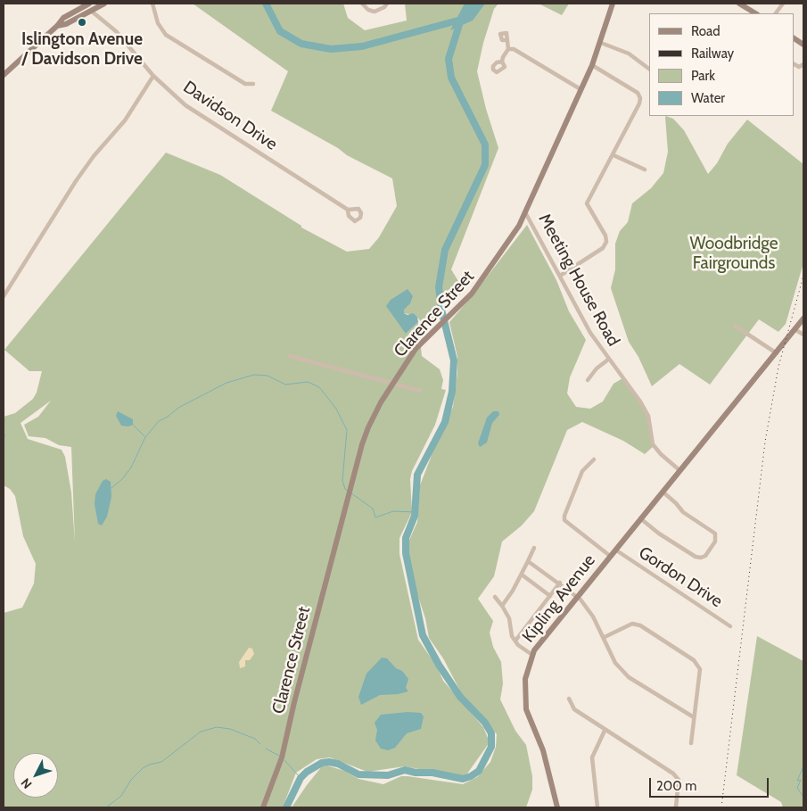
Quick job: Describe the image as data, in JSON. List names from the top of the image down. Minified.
{"streets":{"street":["Davidson Drive","Meeting House Road","Clarence Street","Gordon Drive","Kipling Avenue"]},"crossings":[["Meeting House Road","Clarence Street"],["Meeting House Road","Kipling Avenue"],["Gordon Drive","Kipling Avenue"]],"parks":["Woodbridge Fairgrounds"],"places":["Islington Avenue / Davidson Drive"],"legend":["Road","Railway","Park","Water"],"scale_bar":"200 m","north":"bottom left"}
